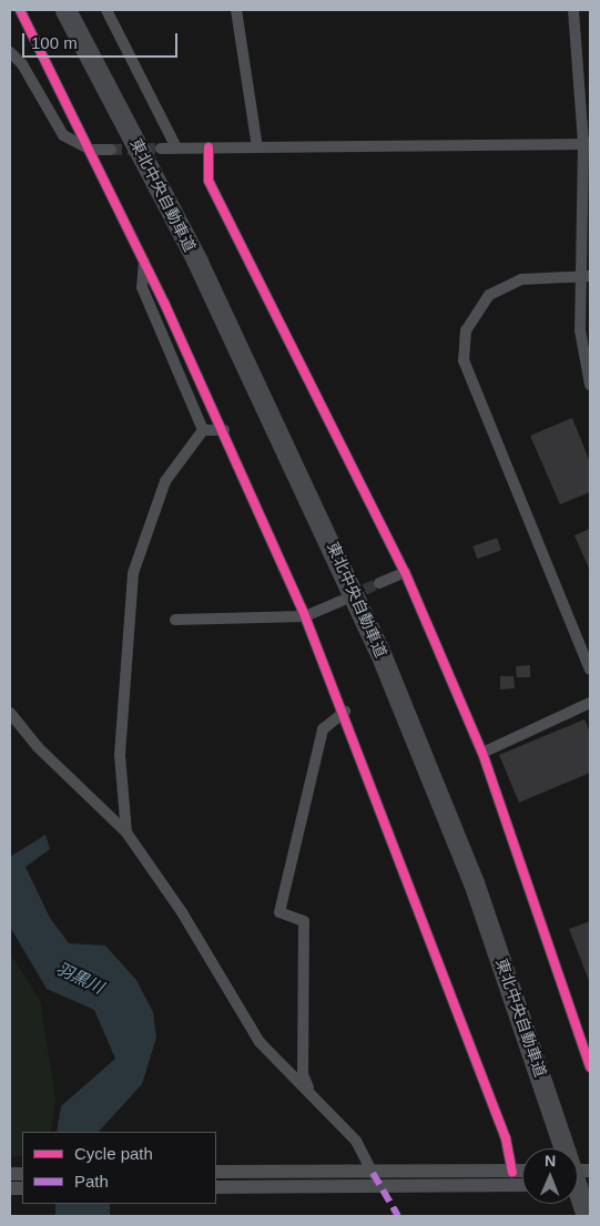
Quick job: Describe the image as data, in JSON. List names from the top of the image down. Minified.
{"streets":{"highway":["東北中央自動車道"]},"water":["羽黒川"],"legend":["Cycle path","Path"],"scale_bar":"100 m","north":"top"}
